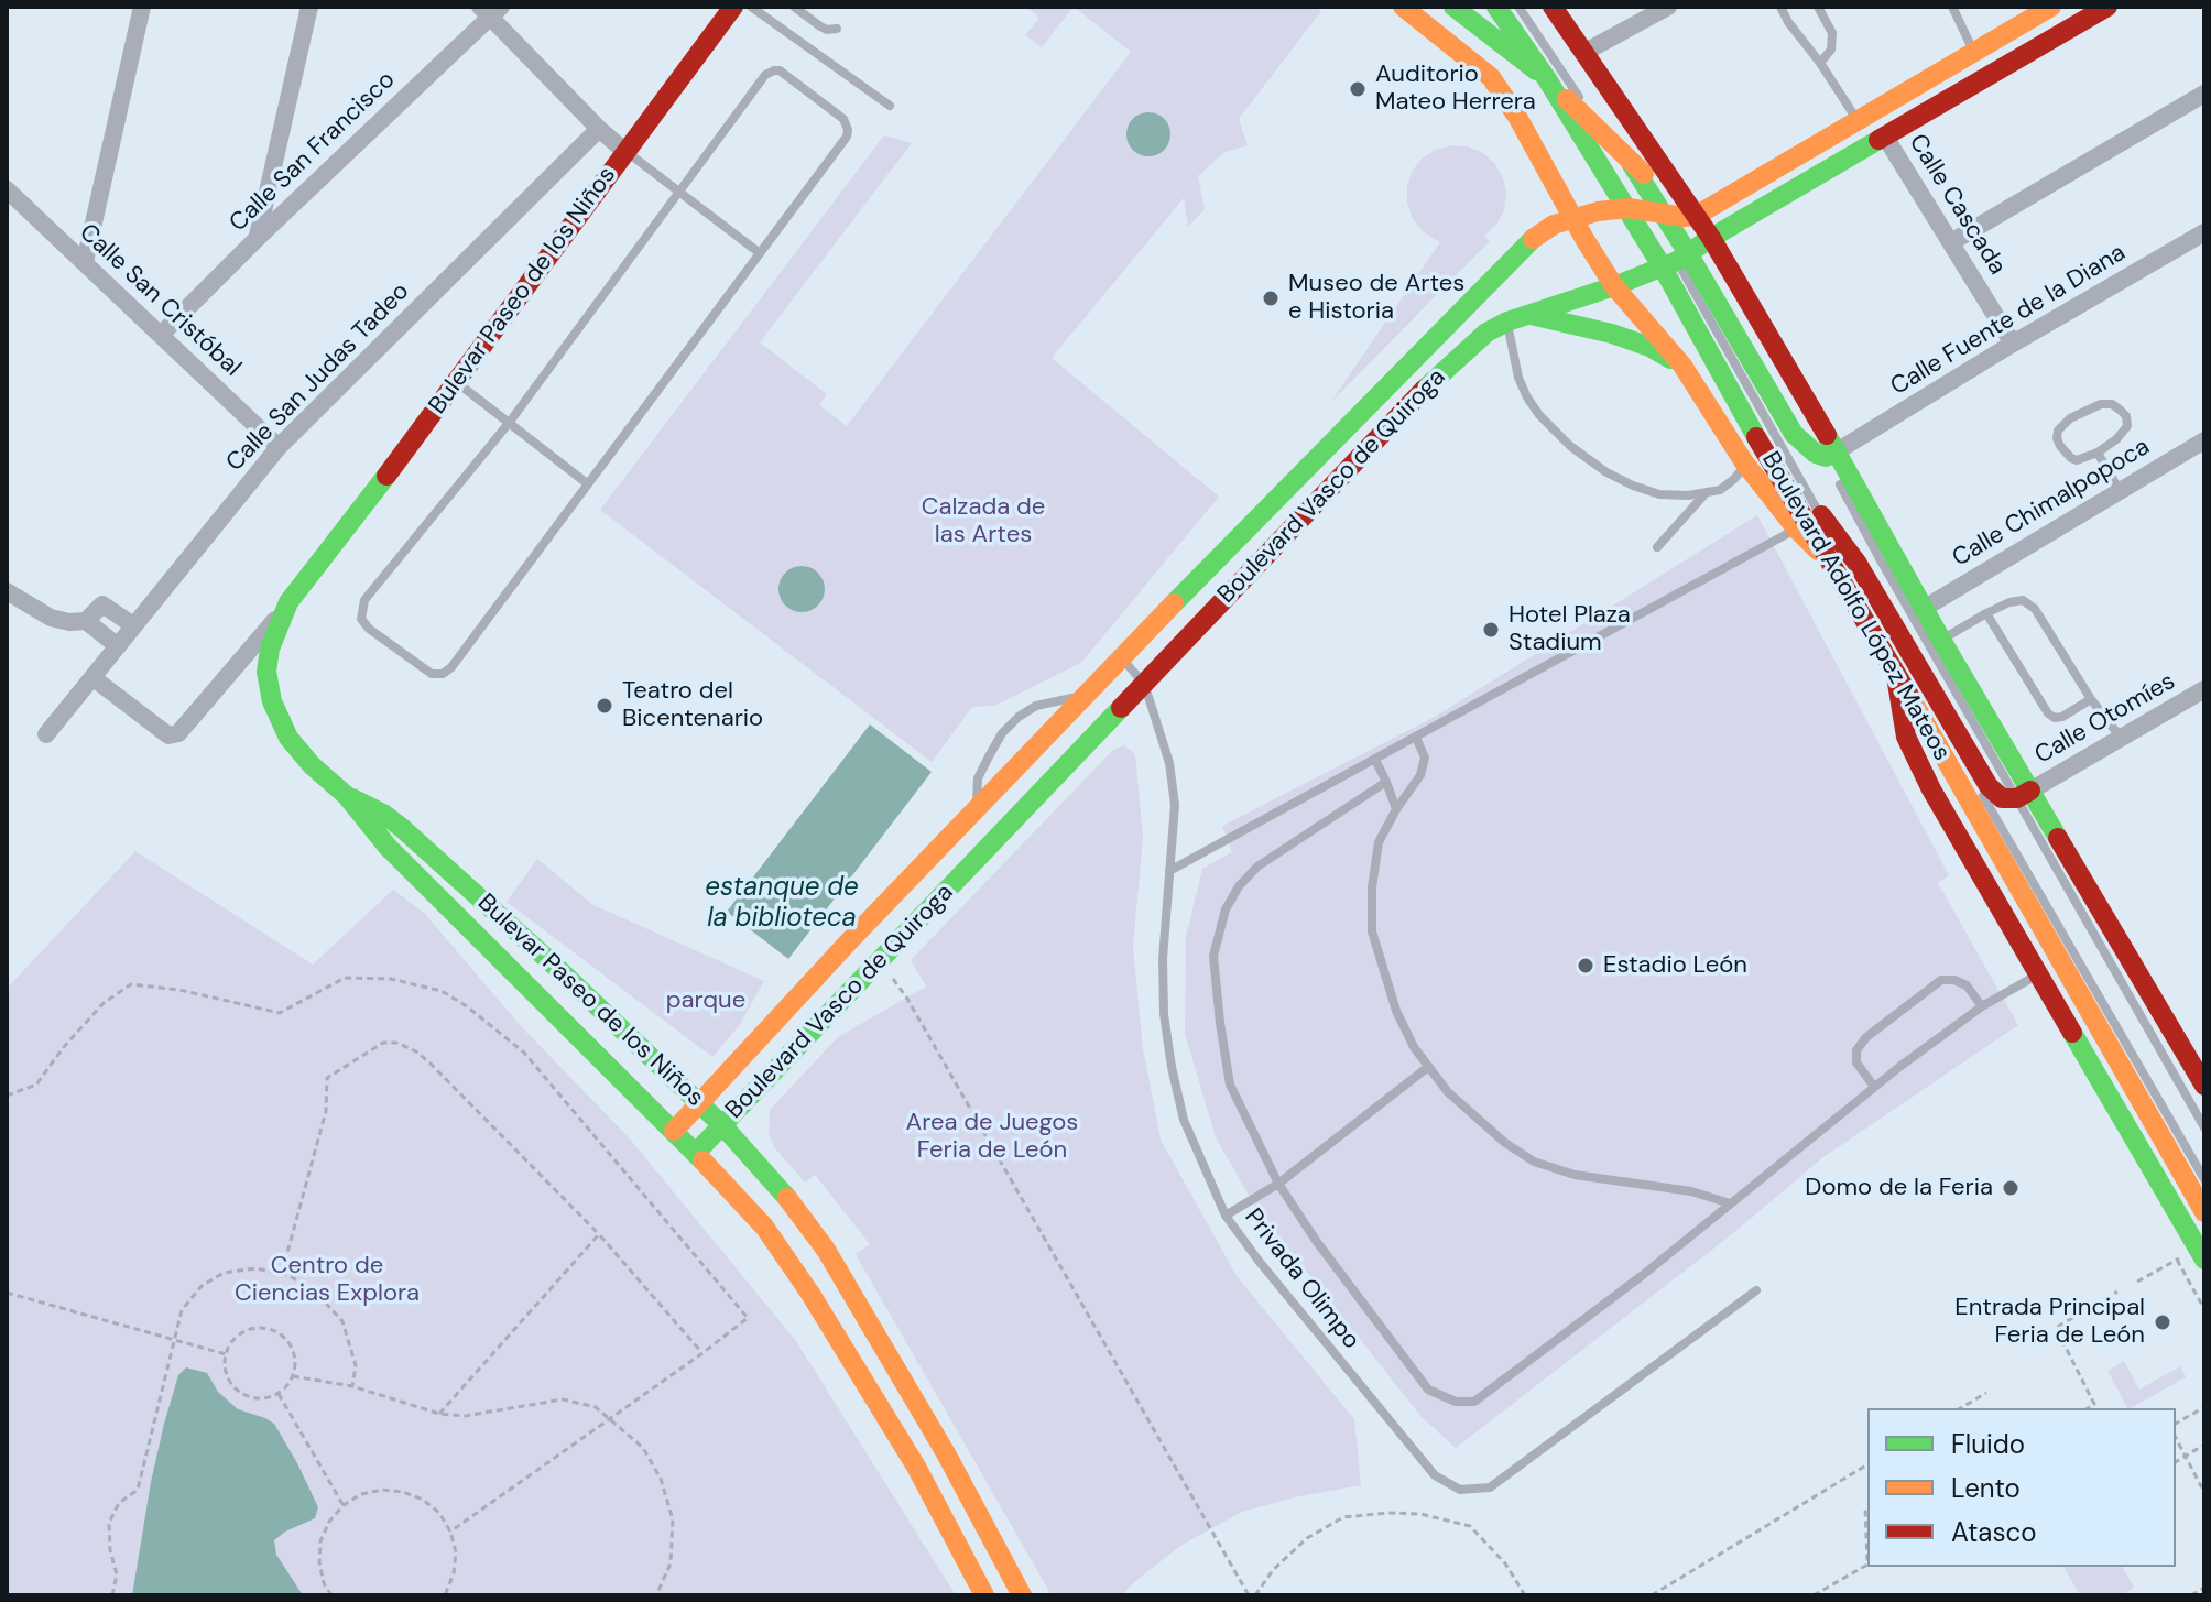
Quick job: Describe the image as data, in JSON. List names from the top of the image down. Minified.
{"streets":{"street":["Calle San Francisco","Calle Cascada","Bulevar Paseo de los Niños","Calle San Cristóbal","Calle Fuente de la Diana","Calle San Judas Tadeo","Boulevard Vasco de Quiroga","Calle Chimalpopoca","Boulevard Adolfo López Mateos","Calle Otomíes"],"lane":["Privada Olimpo"]},"crossings":[["Calle San Francisco","Calle San Cristóbal"],["Calle Cascada","Calle Fuente de la Diana"],["Calle Cascada","Boulevard Vasco de Quiroga"],["Bulevar Paseo de los Niños","Boulevard Vasco de Quiroga"],["Calle San Cristóbal","Calle San Judas Tadeo"],["Calle Fuente de la Diana","Boulevard Adolfo López Mateos"],["Boulevard Vasco de Quiroga","Boulevard Adolfo López Mateos"],["Boulevard Vasco de Quiroga","Privada Olimpo"],["Calle Chimalpopoca","Boulevard Adolfo López Mateos"],["Boulevard Adolfo López Mateos","Calle Otomíes"]],"water":["estanque de la biblioteca"],"parks":["Calzada de las Artes","parque","Area de Juegos Feria de León","Centro de Ciencias Explora"],"places":["Auditorio Mateo Herrera","Museo de Artes e Historia","Hotel Plaza Stadium","Teatro del Bicentenario","Estadio León","Domo de la Feria","Entrada Principal Feria de León"],"legend":["Fluido","Lento","Atasco"]}
